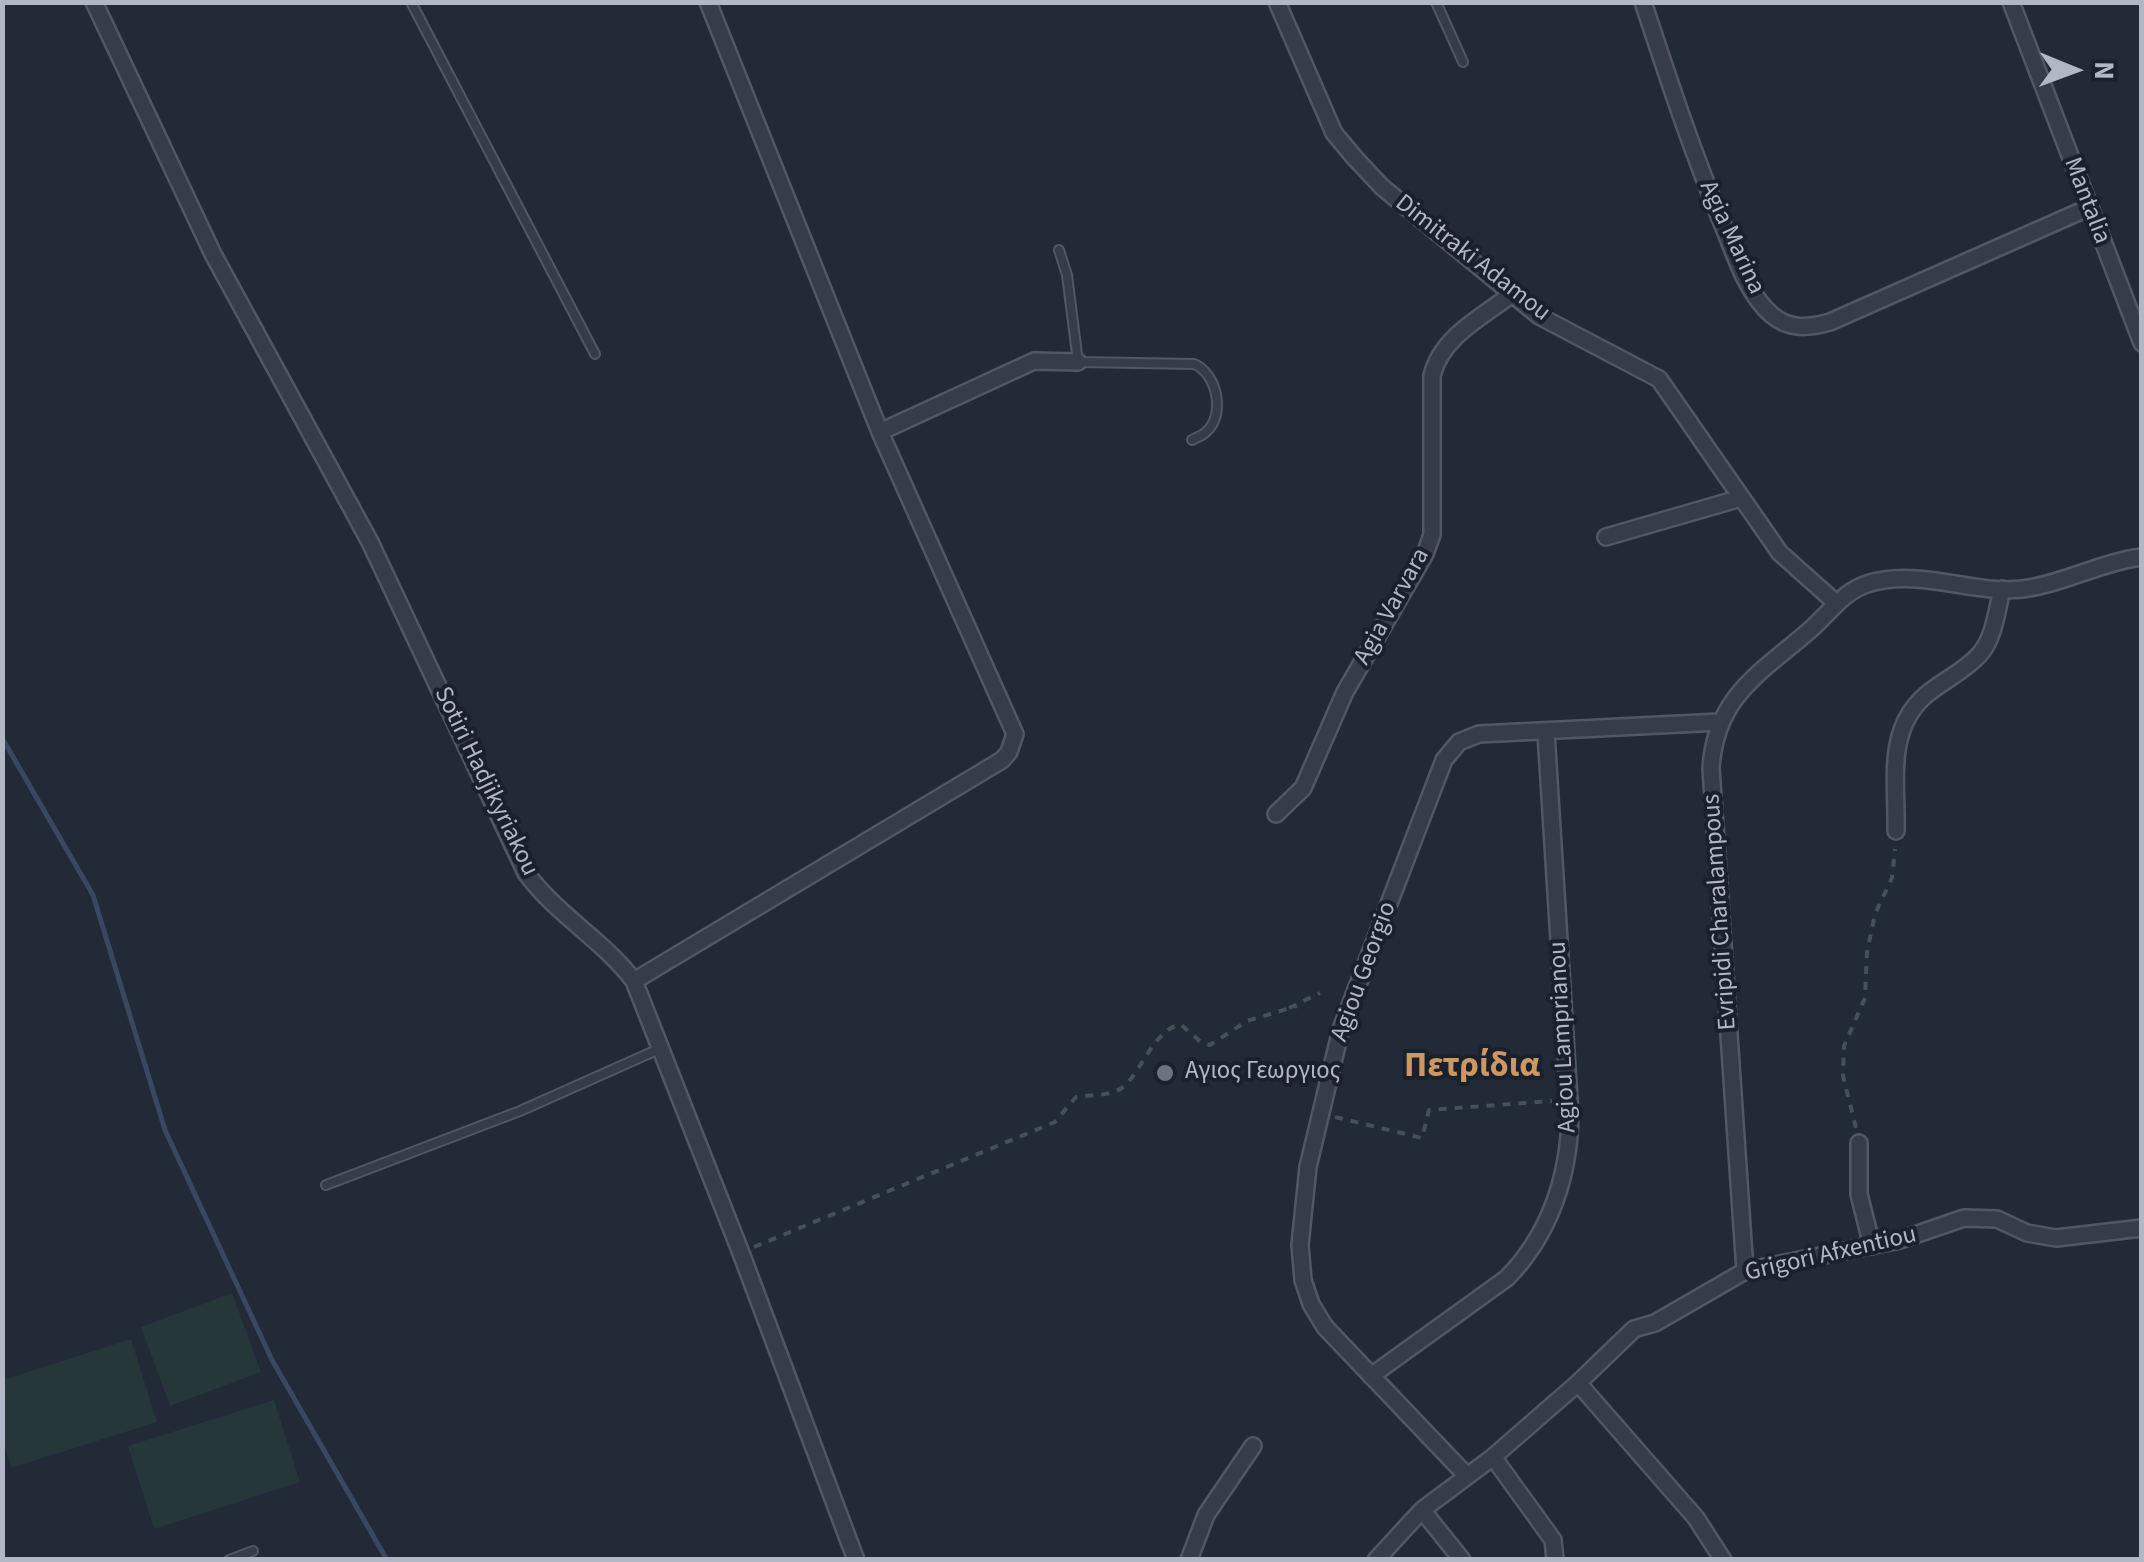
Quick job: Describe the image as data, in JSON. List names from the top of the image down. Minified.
{"streets":{"street":["Mantalia","Agia Marina","Dimitraki Adamou","Agia Varvara","Sotiri Hadjikyriakou","Evripidi Charalampous","Agiou Georgio","Agiou Lamprianou","Grigori Afxentiou"]},"crossings":[["Mantalia","Agia Marina"],["Dimitraki Adamou","Agia Varvara"],["Dimitraki Adamou","Evripidi Charalampous"],["Evripidi Charalampous","Agiou Georgio"],["Evripidi Charalampous","Grigori Afxentiou"],["Agiou Georgio","Agiou Lamprianou"],["Agiou Georgio","Grigori Afxentiou"]],"districts":["Πετρίδια"],"places":["Αγιος Γεωργιος"],"north":"right"}
